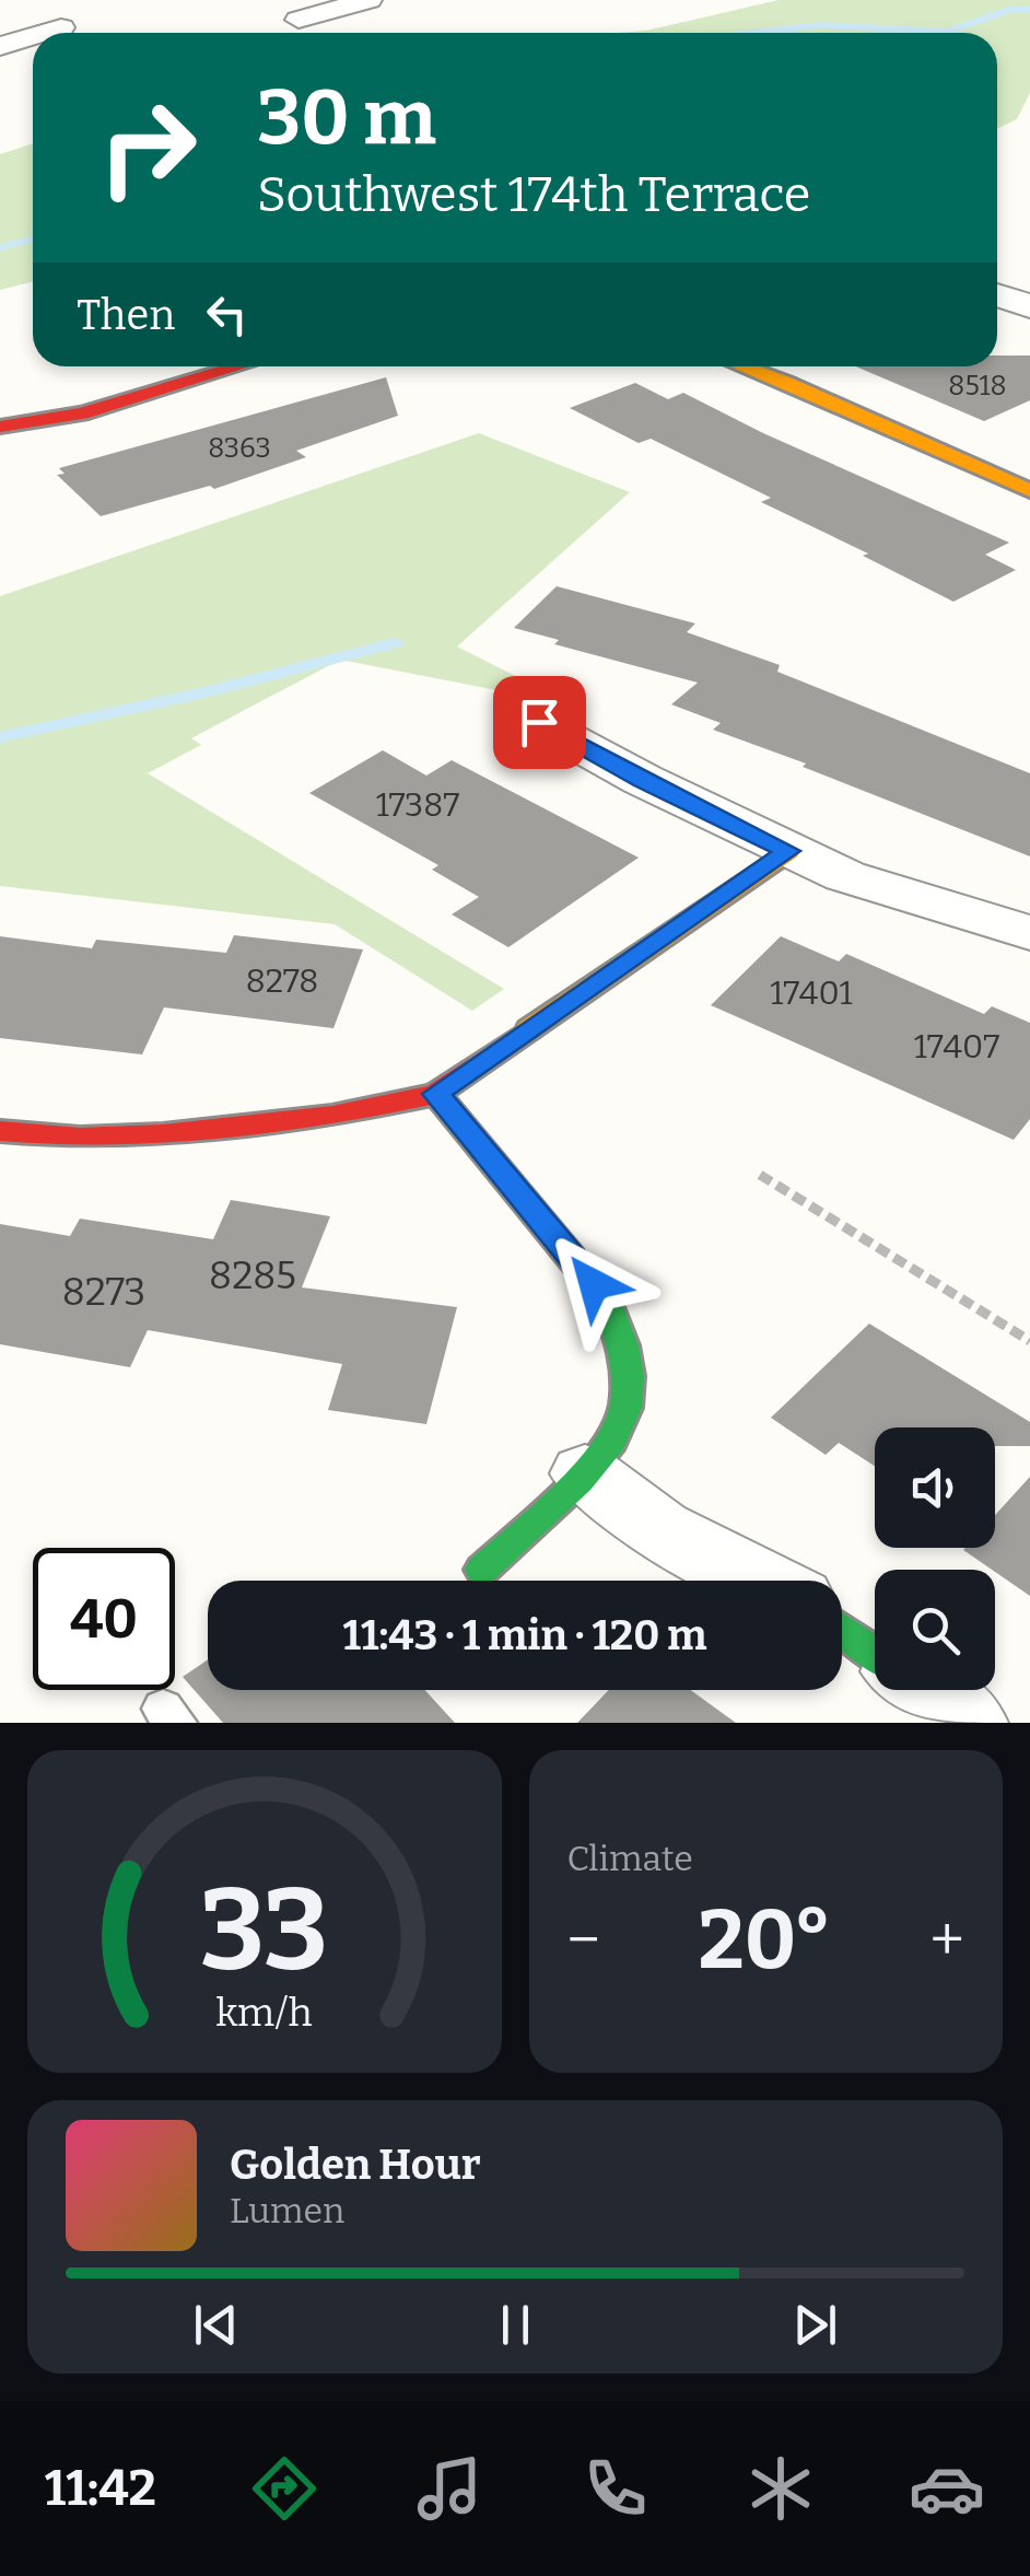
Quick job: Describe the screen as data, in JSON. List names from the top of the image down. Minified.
{"house_numbers":["8518","8363","17387","8278","17401","17407","8285","8273"],"page":{"turn":["30 m","Southwest 174th Terrace"],"then":"Then","limit":"40","trip":"11:43 · 1 min · 120 m","tile":"Climate","heat":["−","20°","+"],"song":["Golden Hour","Lumen"],"tabs":"11:42","gauge":["33","km/h"]}}
